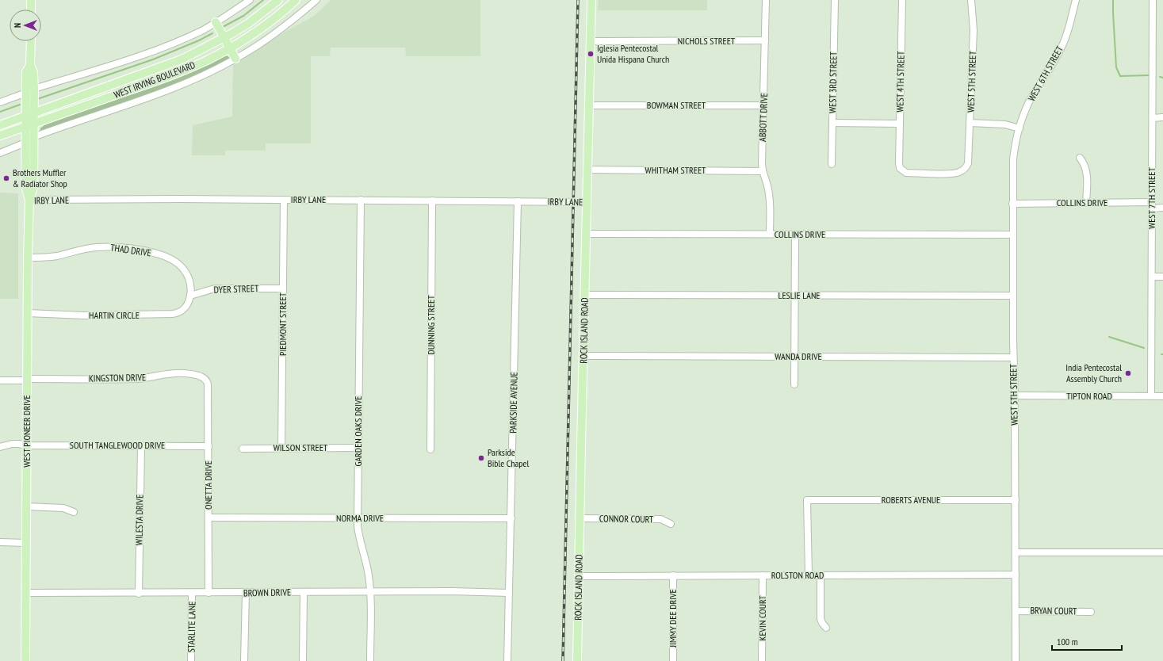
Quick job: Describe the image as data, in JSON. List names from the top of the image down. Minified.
{"streets":{"main road":["WEST IRVING BOULEVARD","ROCK ISLAND ROAD","WEST PIONEER DRIVE"],"street":["NICHOLS STREET","WEST 6TH STREET","WEST 4TH STREET","WEST 5TH STREET","WEST 3RD STREET","BOWMAN STREET","ABBOTT DRIVE","WHITHAM STREET","WEST 7TH STREET","IRBY LANE","COLLINS DRIVE","THAD DRIVE","DYER STREET","LESLIE LANE","HARTIN CIRCLE","PIEDMONT STREET","DUNNING STREET","WANDA DRIVE","KINGSTON DRIVE","TIPTON ROAD","PARKSIDE AVENUE","GARDEN OAKS DRIVE","SOUTH TANGLEWOOD DRIVE","WILSON STREET","ONETTA DRIVE","ROBERTS AVENUE","NORMA DRIVE","CONNOR COURT","WILESTA DRIVE","ROLSTON ROAD","BROWN DRIVE","BRYAN COURT","JIMMY DEE DRIVE","KEVIN COURT","STARLITE LANE"]},"crossings":[["NICHOLS STREET","ABBOTT DRIVE"],["NICHOLS STREET","ROCK ISLAND ROAD"],["WEST 6TH STREET","WEST 5TH STREET"],["WEST IRVING BOULEVARD","WEST PIONEER DRIVE"],["WEST 4TH STREET","WEST 5TH STREET"],["WEST 5TH STREET","COLLINS DRIVE"],["WEST 5TH STREET","LESLIE LANE"],["WEST 5TH STREET","WANDA DRIVE"],["WEST 5TH STREET","TIPTON ROAD"],["WEST 5TH STREET","ROBERTS AVENUE"],["WEST 5TH STREET","ROLSTON ROAD"],["WEST 5TH STREET","BRYAN COURT"],["BOWMAN STREET","ABBOTT DRIVE"],["BOWMAN STREET","ROCK ISLAND ROAD"],["ABBOTT DRIVE","WHITHAM STREET"],["ABBOTT DRIVE","COLLINS DRIVE"],["WHITHAM STREET","ROCK ISLAND ROAD"],["WEST 7TH STREET","COLLINS DRIVE"],["WEST 7TH STREET","TIPTON ROAD"],["IRBY LANE","PIEDMONT STREET"],["IRBY LANE","DUNNING STREET"],["IRBY LANE","ROCK ISLAND ROAD"],["IRBY LANE","PARKSIDE AVENUE"],["IRBY LANE","WEST PIONEER DRIVE"],["IRBY LANE","GARDEN OAKS DRIVE"],["COLLINS DRIVE","ROCK ISLAND ROAD"],["THAD DRIVE","DYER STREET"],["THAD DRIVE","HARTIN CIRCLE"],["THAD DRIVE","WEST PIONEER DRIVE"],["DYER STREET","HARTIN CIRCLE"],["DYER STREET","PIEDMONT STREET"],["LESLIE LANE","ROCK ISLAND ROAD"],["HARTIN CIRCLE","WEST PIONEER DRIVE"],["PIEDMONT STREET","WILSON STREET"],["ROCK ISLAND ROAD","WANDA DRIVE"],["ROCK ISLAND ROAD","CONNOR COURT"],["ROCK ISLAND ROAD","ROLSTON ROAD"],["KINGSTON DRIVE","WEST PIONEER DRIVE"],["KINGSTON DRIVE","ONETTA DRIVE"],["PARKSIDE AVENUE","NORMA DRIVE"],["PARKSIDE AVENUE","BROWN DRIVE"],["WEST PIONEER DRIVE","SOUTH TANGLEWOOD DRIVE"],["WEST PIONEER DRIVE","BROWN DRIVE"],["GARDEN OAKS DRIVE","WILSON STREET"],["GARDEN OAKS DRIVE","NORMA DRIVE"],["GARDEN OAKS DRIVE","BROWN DRIVE"],["SOUTH TANGLEWOOD DRIVE","ONETTA DRIVE"],["SOUTH TANGLEWOOD DRIVE","WILESTA DRIVE"],["ONETTA DRIVE","NORMA DRIVE"],["ONETTA DRIVE","BROWN DRIVE"],["ROBERTS AVENUE","ROLSTON ROAD"],["WILESTA DRIVE","BROWN DRIVE"],["ROLSTON ROAD","JIMMY DEE DRIVE"],["ROLSTON ROAD","KEVIN COURT"],["BROWN DRIVE","STARLITE LANE"]],"places":["Iglesia Pentecostal Unida Hispana Church","Brothers Muffler & Radiator Shop","India Pentecostal Assembly Church","Parkside Bible Chapel"],"scale_bar":"100 m","north":"left"}
